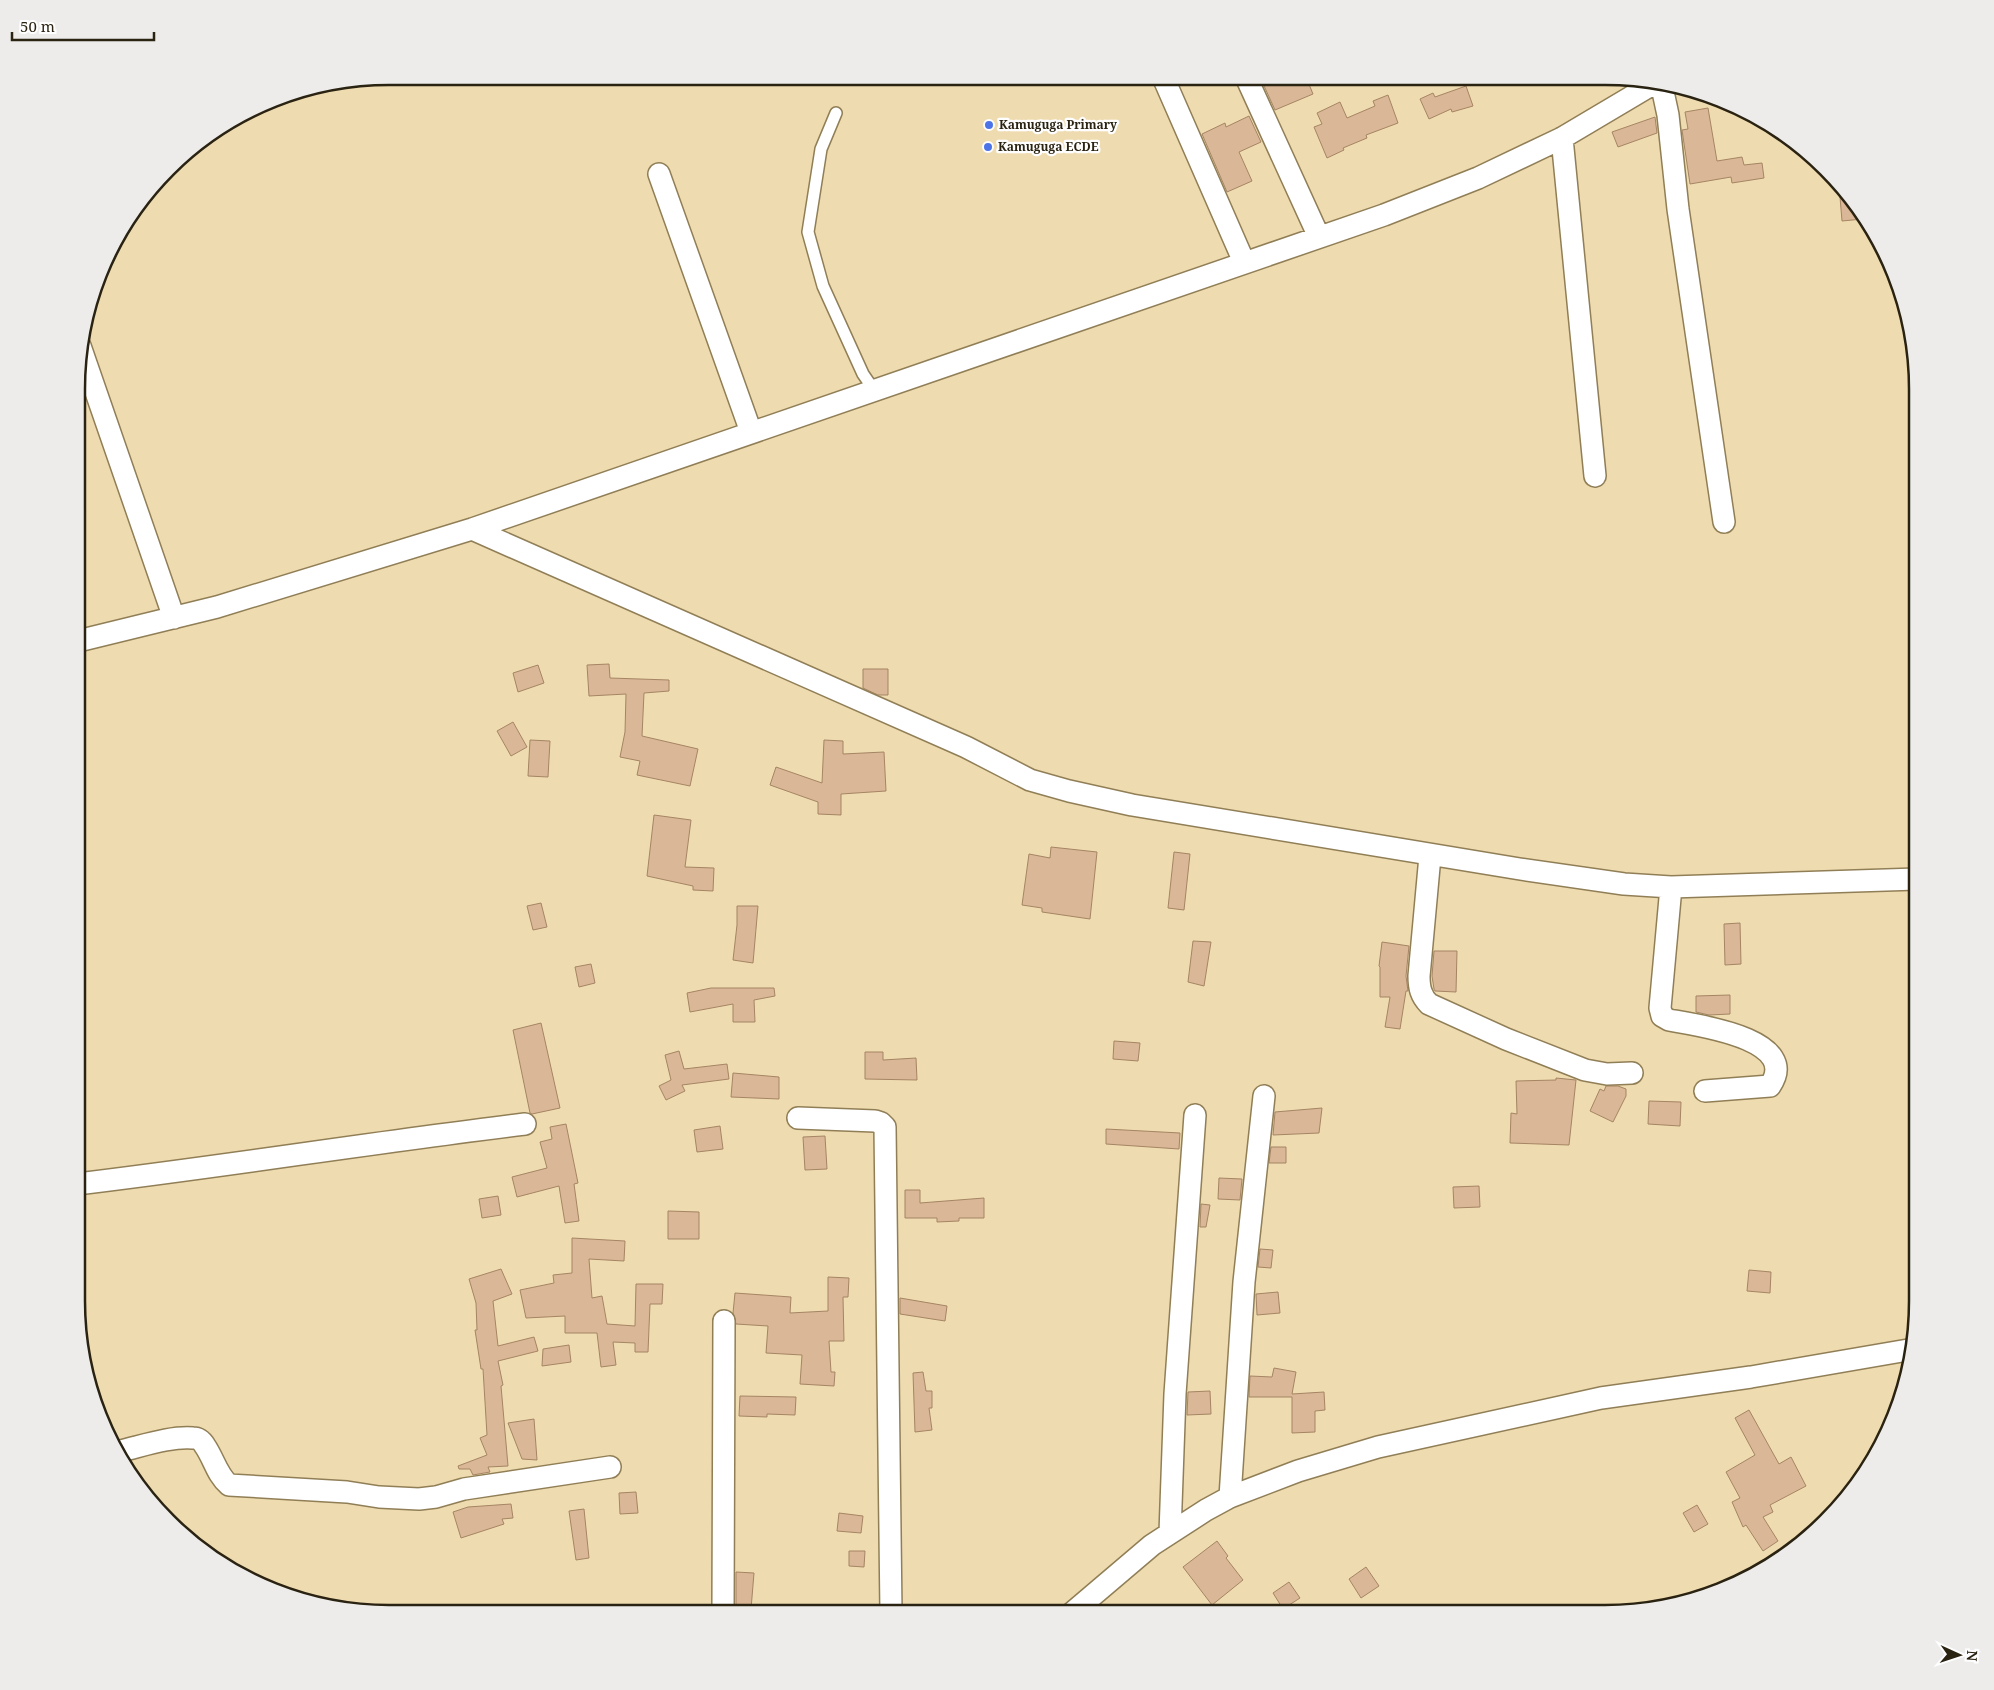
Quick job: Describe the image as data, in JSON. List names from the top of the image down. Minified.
{"places":["Kamuguga Primary","Kamuguga ECDE"],"scale_bar":"50 m","north":"right"}
